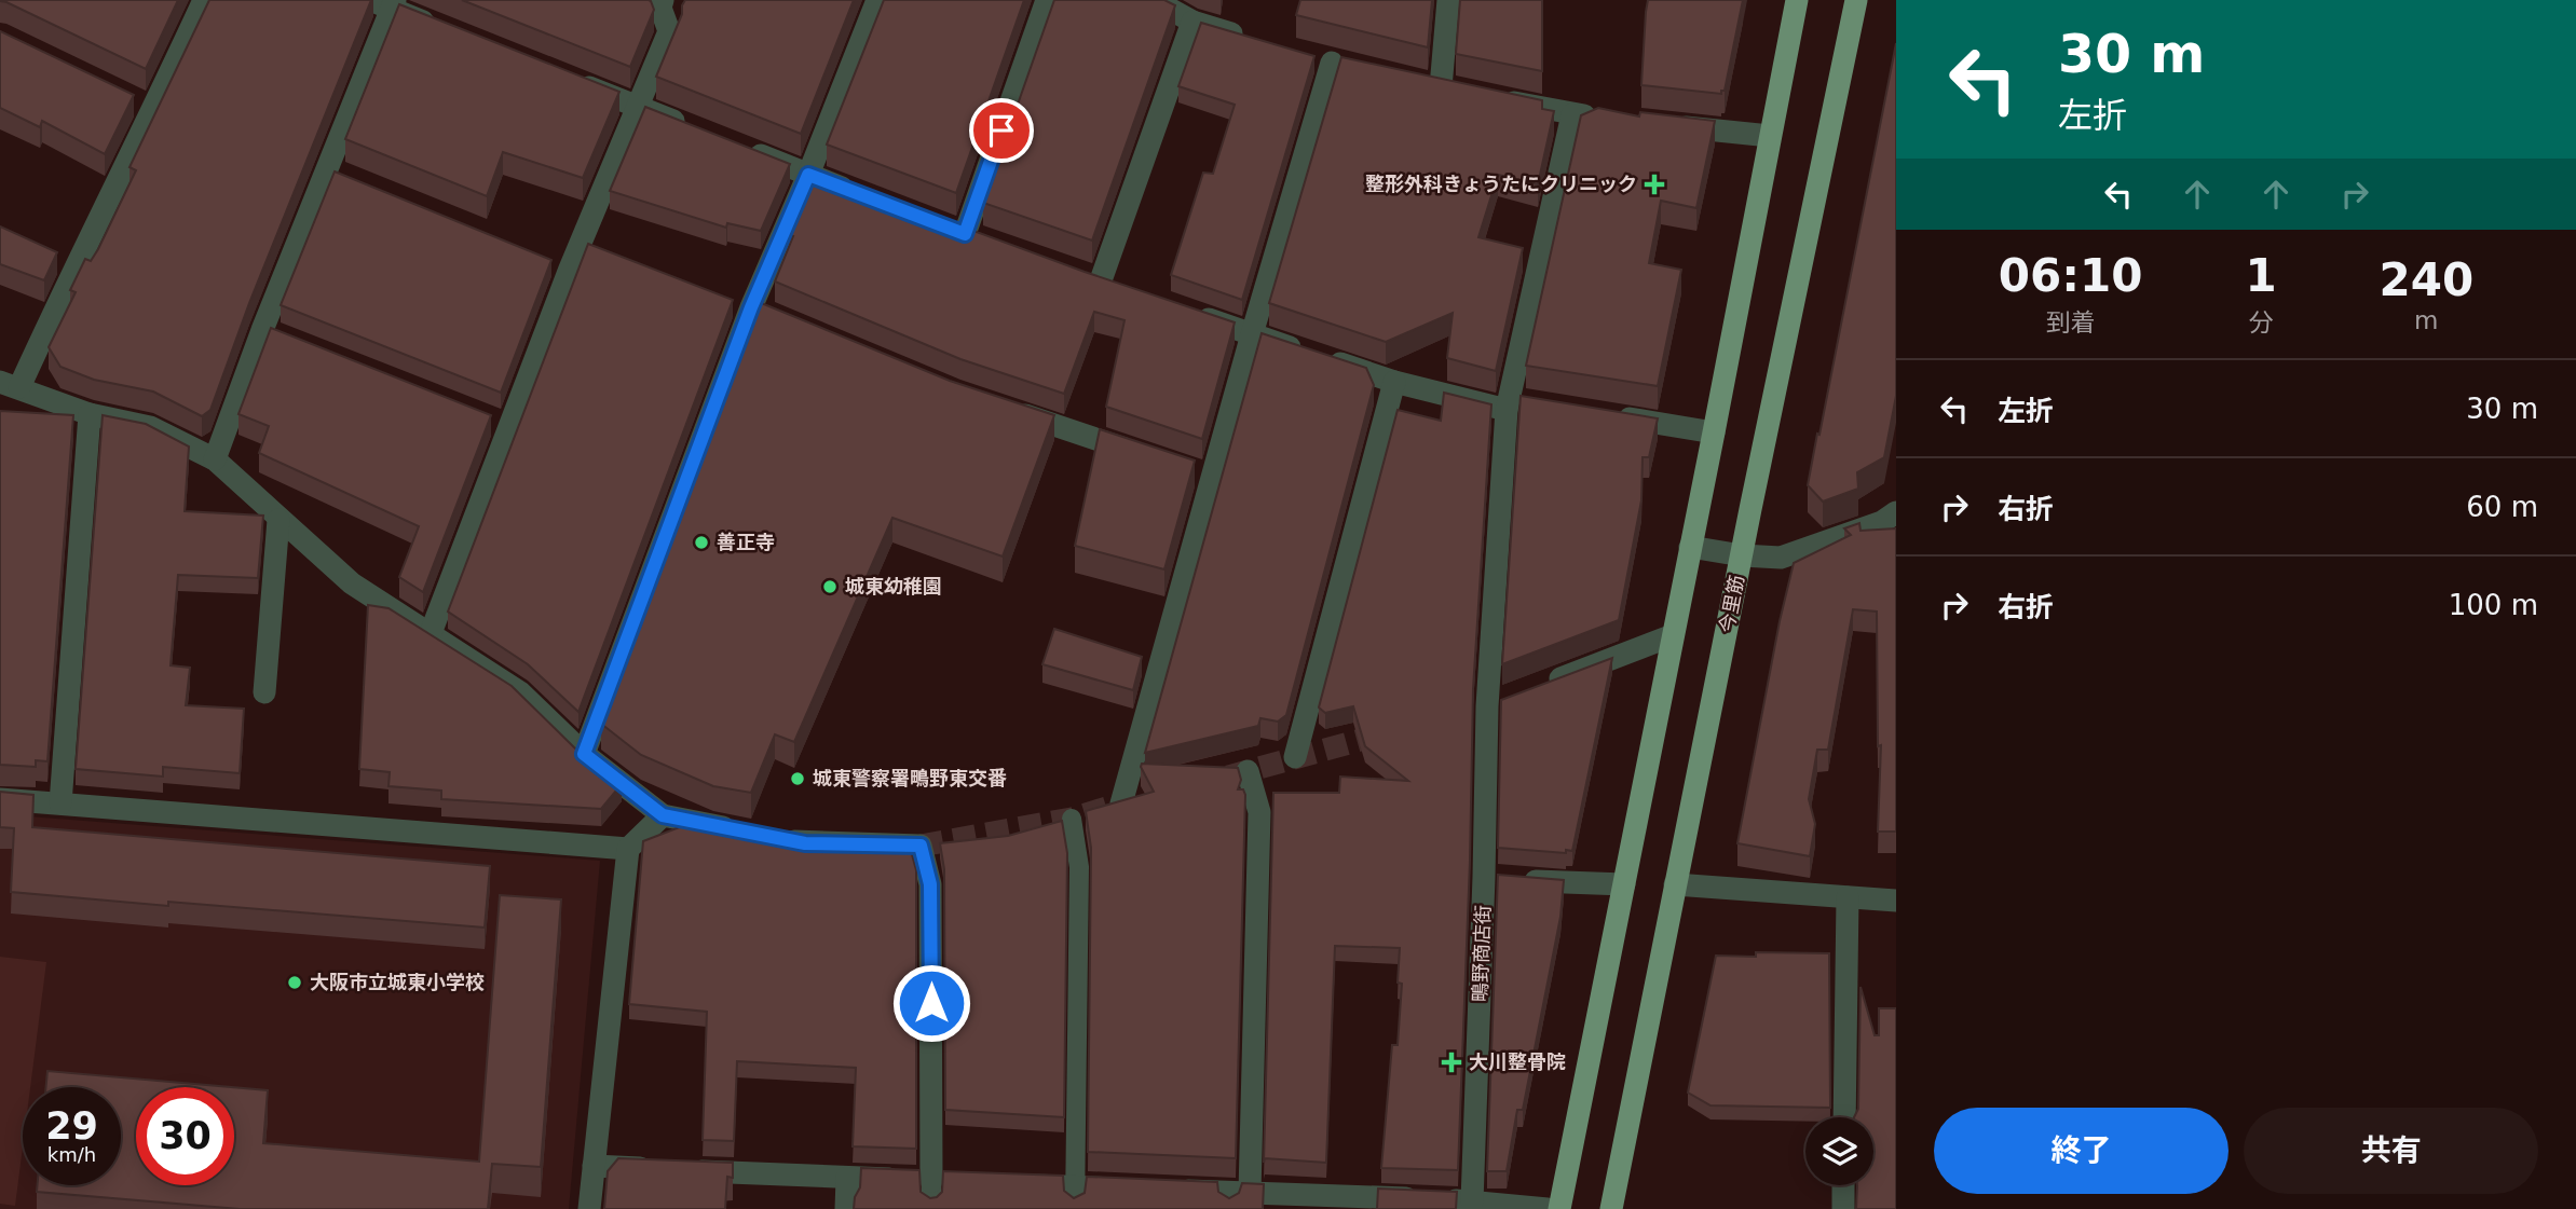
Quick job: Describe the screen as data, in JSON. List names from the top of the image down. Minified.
{"streets":{"main road":["今里筋"],"street":["鴫野商店街"]},"places":{"health":["整形外科きょうたにクリニック","大川整骨院"],"other":["善正寺","城東幼稚園","城東警察署鴫野東交番","大阪市立城東小学校"]},"page":{"turn":["30 m","左折"],"eta":["06:10","到着","1","分","240","m"],"list":[{"name":"左折","value":"30 m"},{"name":"右折","value":"60 m"},{"name":"右折","value":"100 m"}],"speed":"29 km/h","limit":"30","buttons":["終了","共有"]}}
